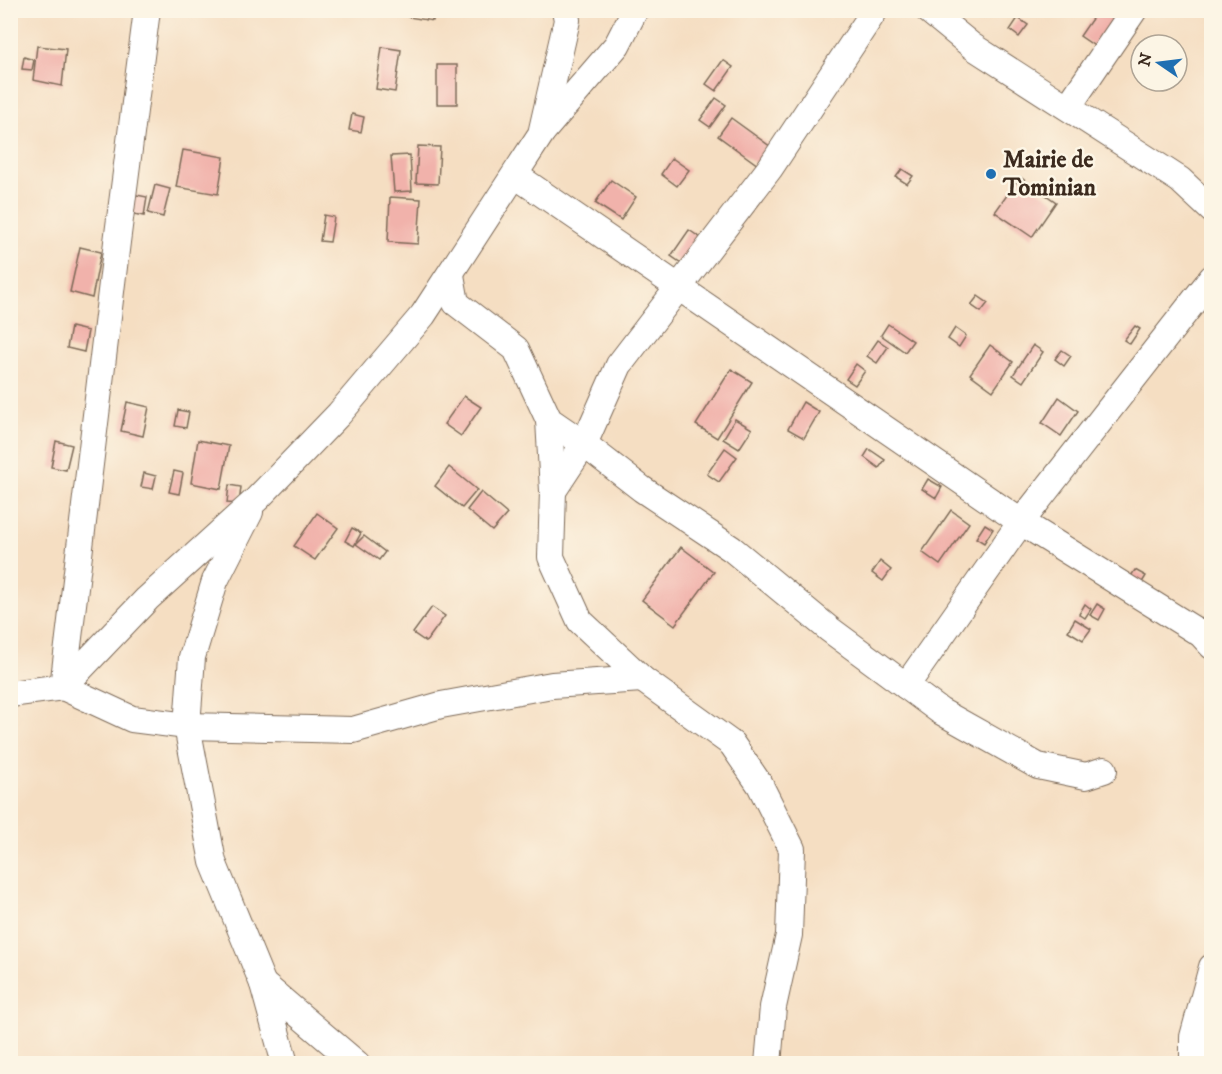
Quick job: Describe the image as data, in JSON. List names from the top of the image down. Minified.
{"places":["Mairie de Tominian"],"north":"left"}
